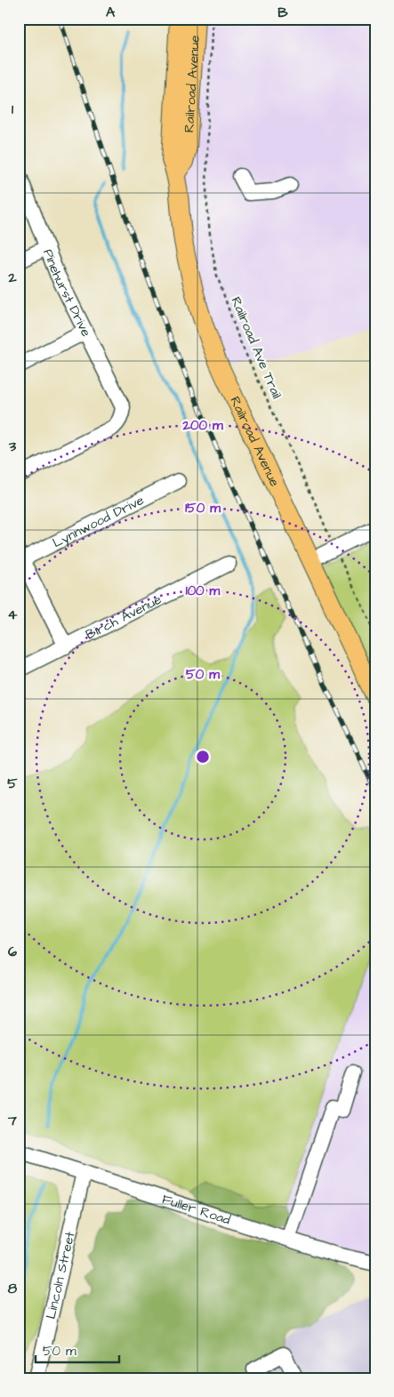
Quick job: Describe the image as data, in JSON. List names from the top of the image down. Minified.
{"streets":{"main road":["Railroad Avenue"],"street":["Pinehurst Drive","Lynnwood Drive","Birch Avenue","Fuller Road","Lincoln Street"],"path":["Railroad Ave Trail"]},"crossings":[["Fuller Road","Lincoln Street"]],"scale_bar":"50 m","grid":{"columns":["A","B"],"rows":["1","2","3","4","5","6","7","8"]},"rings":["200 m","150 m","100 m","50 m"]}
